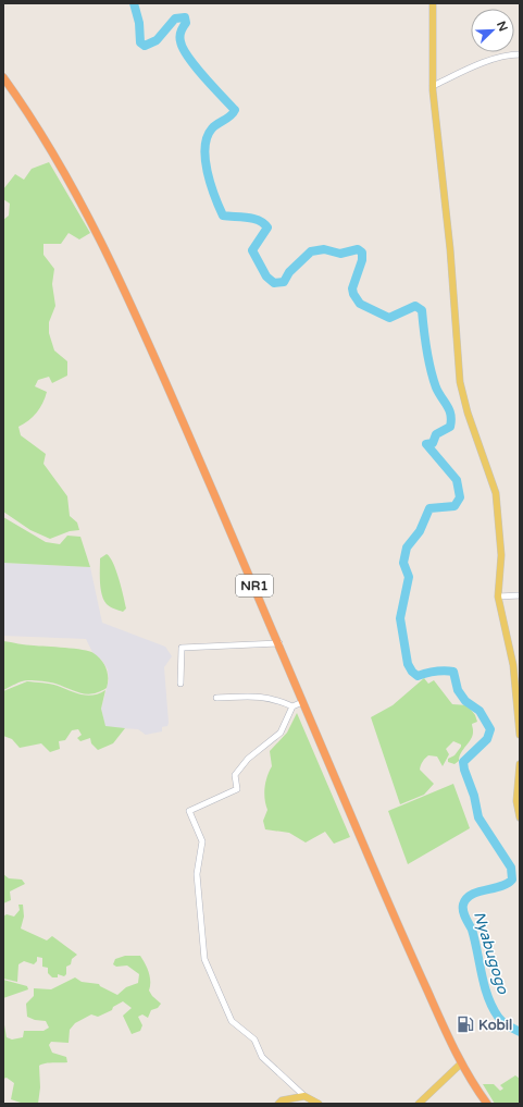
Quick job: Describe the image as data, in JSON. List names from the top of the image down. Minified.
{"streets":{"highway":["NR1"]},"water":["Nyabugogo"],"places":{"fuel station":["Kobil"]},"north":"top right"}
